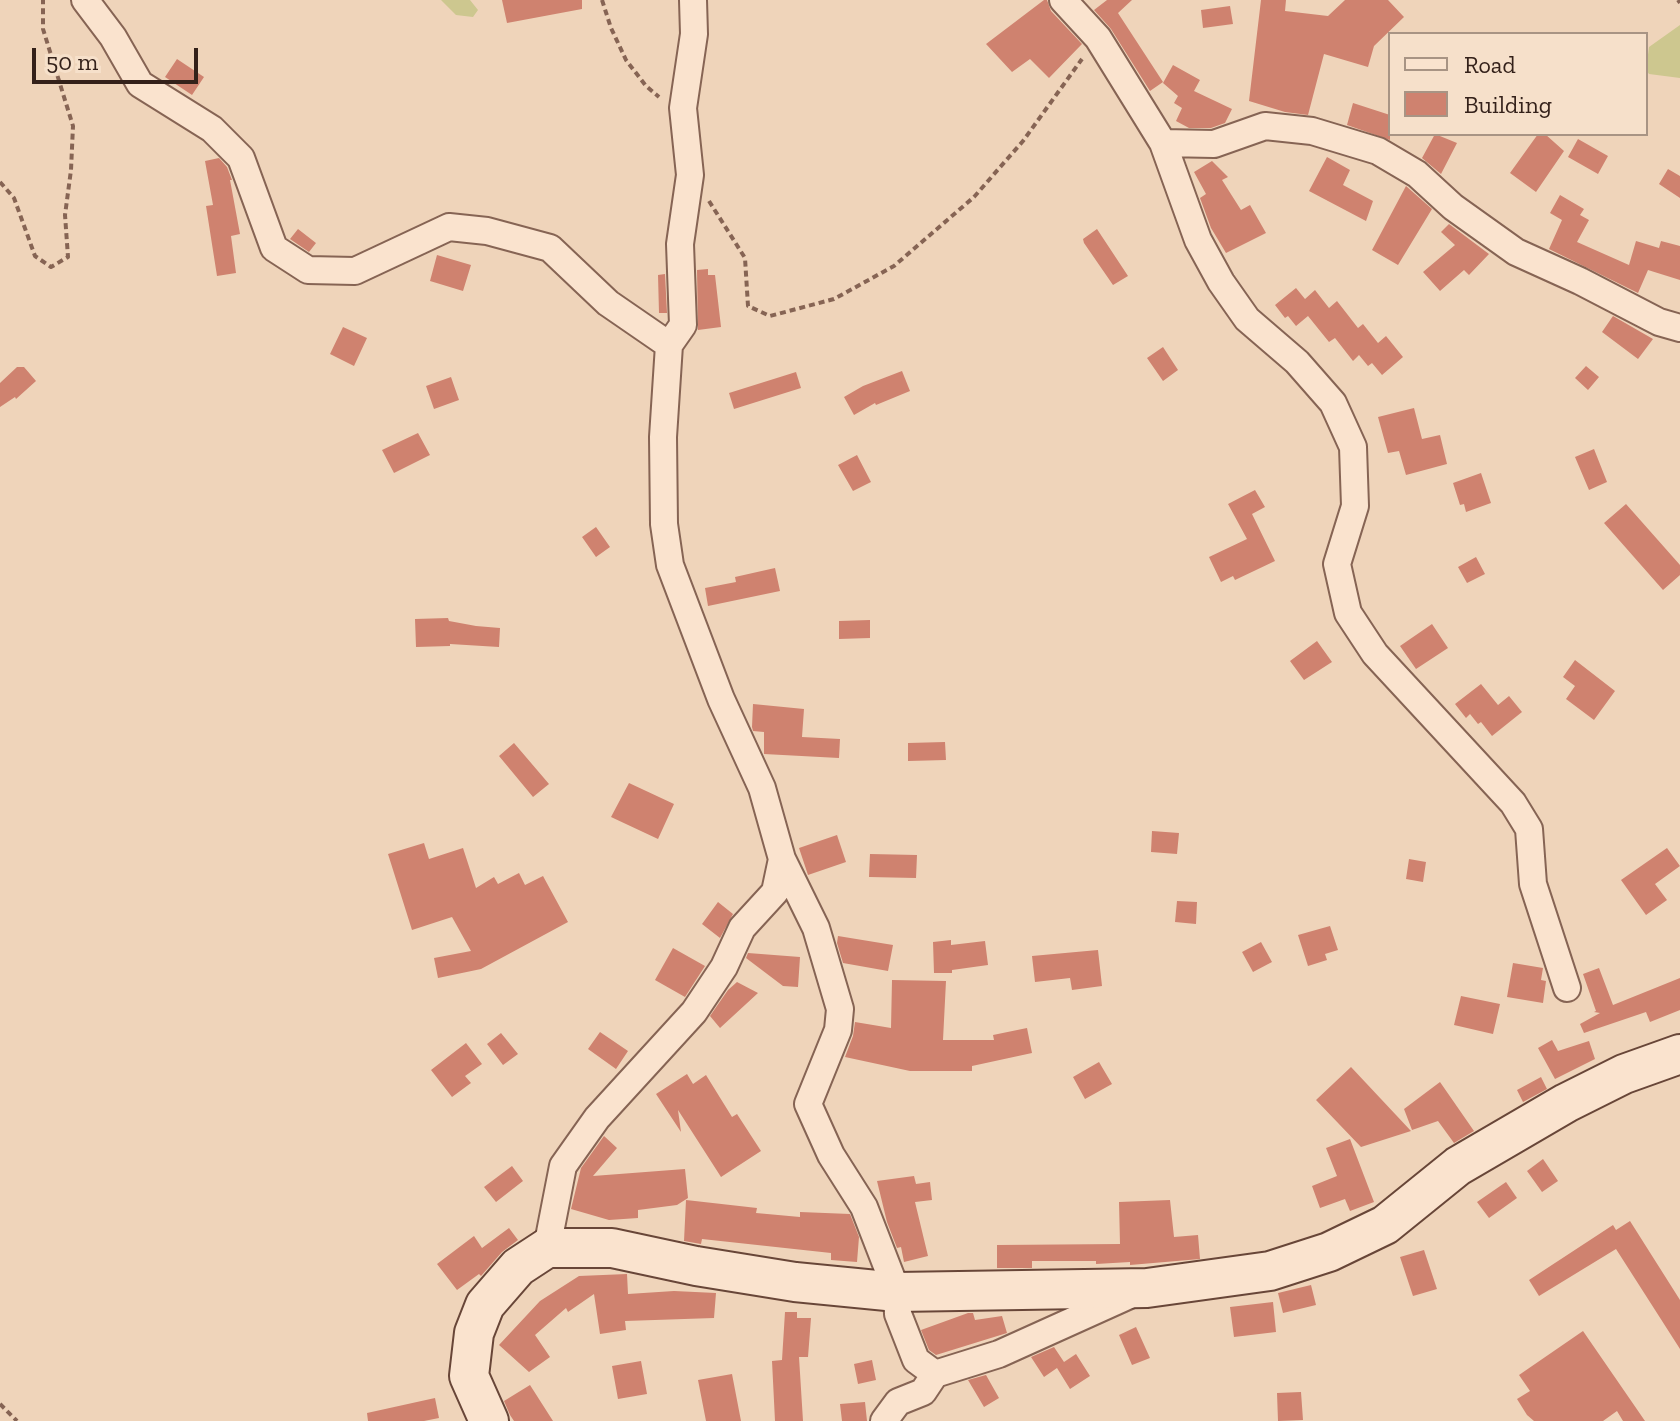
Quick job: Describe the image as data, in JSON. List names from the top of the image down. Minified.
{"legend":["Road","Building"],"scale_bar":"50 m"}
